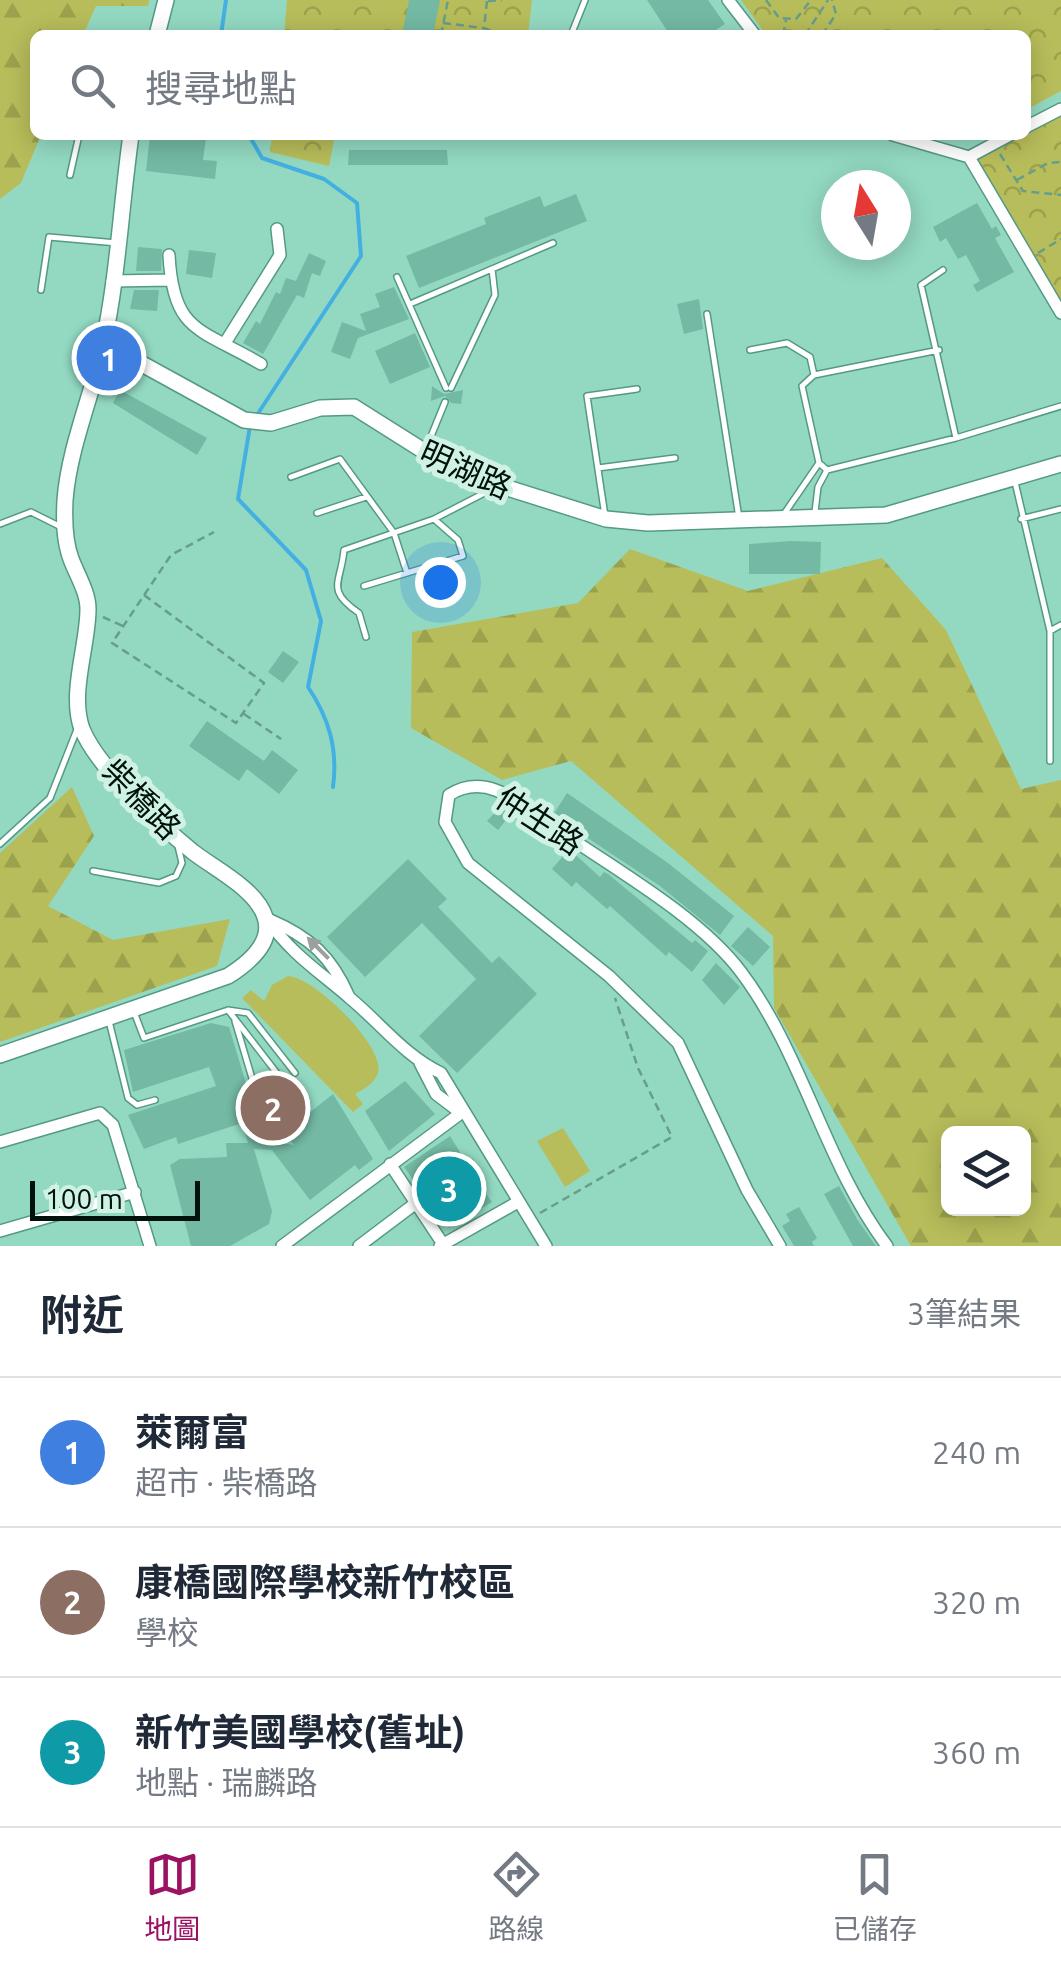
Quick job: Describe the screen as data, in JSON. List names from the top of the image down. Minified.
{"streets":{"main road":["明湖路","柴橋路"],"street":["仲生路"]},"crossings":[["明湖路","柴橋路"]],"scale_bar":"100 m","north":"top","page":{"search":"搜尋地點","pins":["1","2","3"],"scale":"100 m","heading":["附近","3筆結果"],"list":[{"mark":"1","name":"萊爾富","note":"超市 · 柴橋路","value":"240 m"},{"mark":"2","name":"康橋國際學校新竹校區","note":"學校","value":"320 m"},{"mark":"3","name":"新竹美國學校(舊址)","note":"地點 · 瑞麟路","value":"360 m"}],"nav":["地圖","路線","已儲存"]}}
